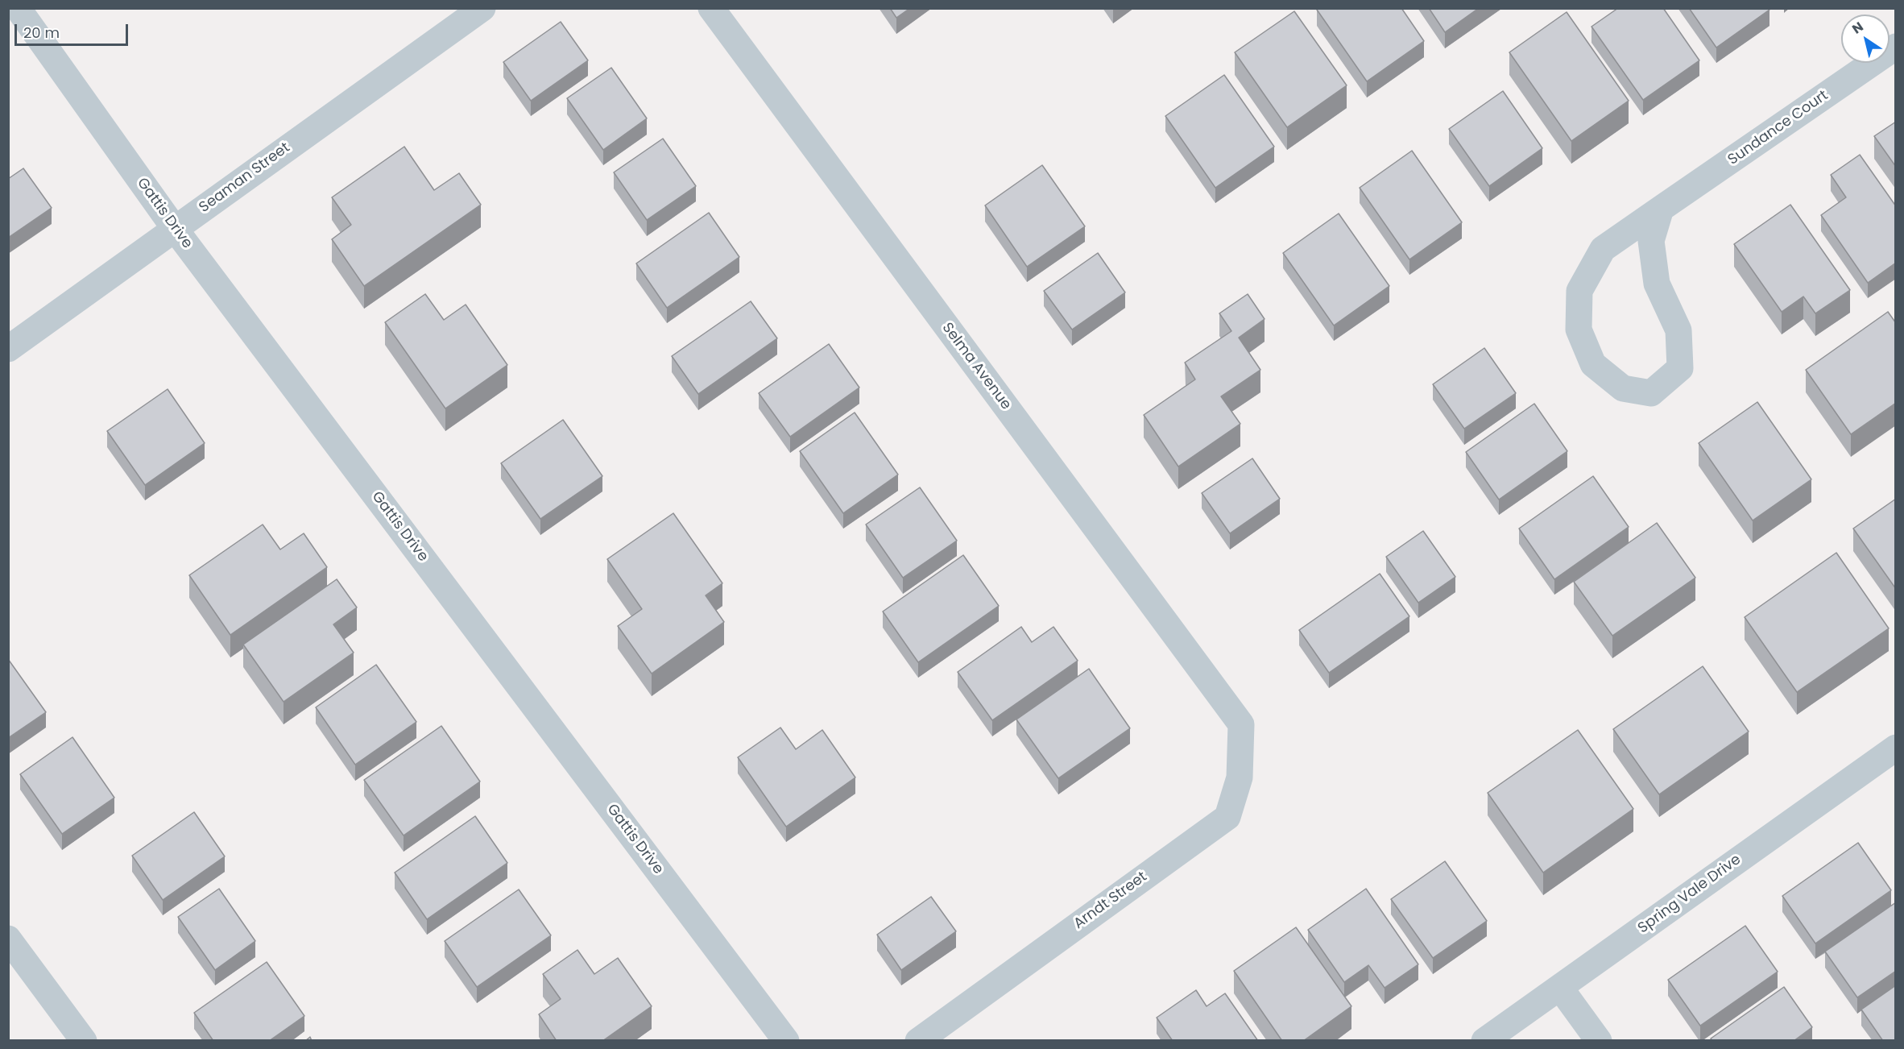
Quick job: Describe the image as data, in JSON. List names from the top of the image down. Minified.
{"streets":{"street":["Sundance Court","Seaman Street","Gattis Drive","Selma Avenue","Spring Vale Drive","Arndt Street"]},"crossings":[["Seaman Street","Gattis Drive"],["Selma Avenue","Arndt Street"]],"scale_bar":"20 m","north":"top left"}
